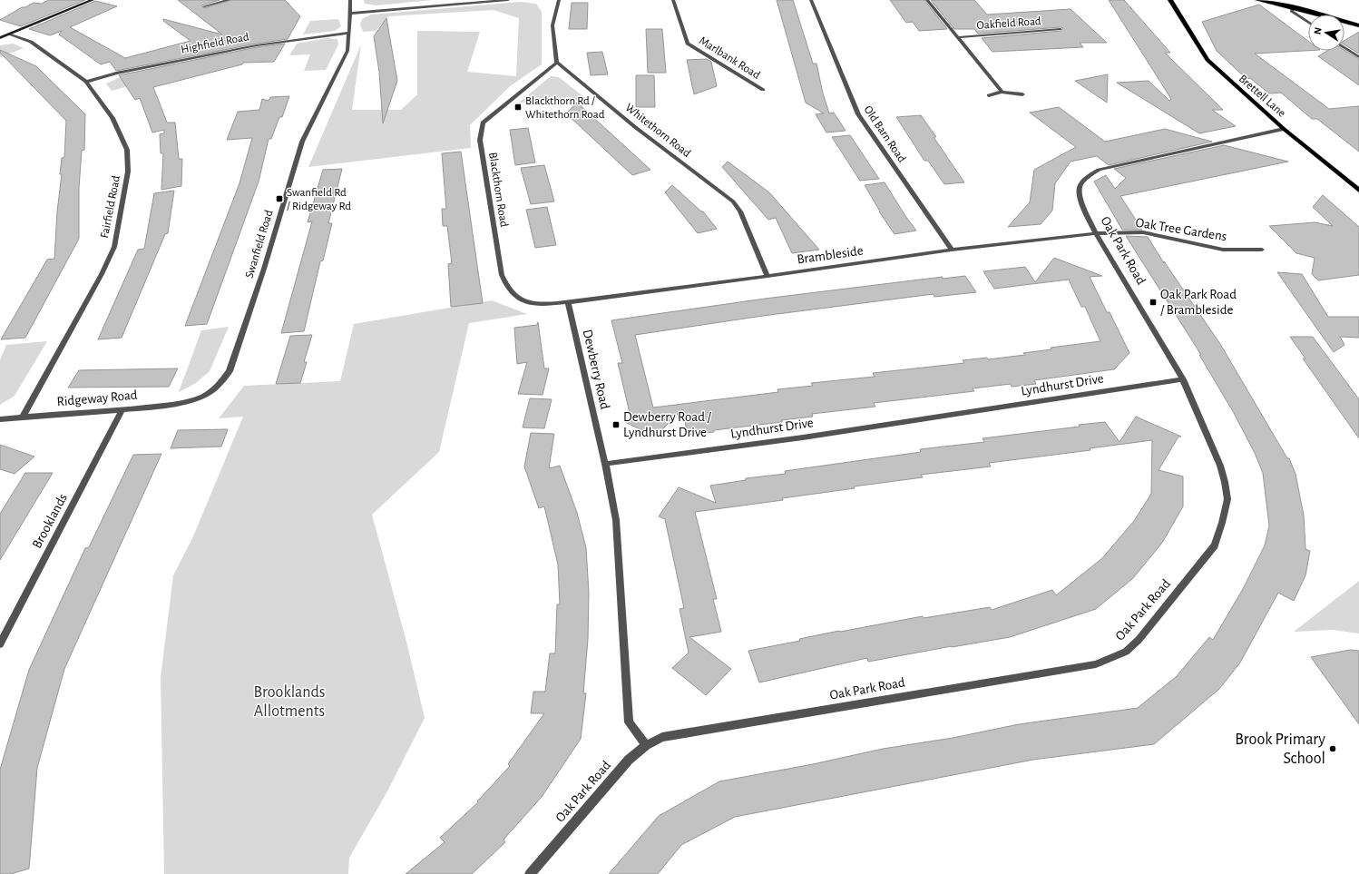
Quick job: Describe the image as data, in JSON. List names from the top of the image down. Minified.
{"streets":{"main road":["Brettell Lane"],"street":["Oakfield Road","Highfield Road","Marlbank Road","Whitethorn Road","Old Barn Road","Blackthorn Road","Fairfield Road","Oak Tree Gardens","Swanfield Road","Oak Park Road","Brambleside","Dewberry Road","Lyndhurst Drive","Ridgeway Road","Brooklands"]},"crossings":[["Highfield Road","Fairfield Road"],["Highfield Road","Swanfield Road"],["Brettell Lane","Oak Park Road"],["Whitethorn Road","Blackthorn Road"],["Whitethorn Road","Brambleside"],["Old Barn Road","Brambleside"],["Blackthorn Road","Brambleside"],["Blackthorn Road","Dewberry Road"],["Fairfield Road","Ridgeway Road"],["Oak Tree Gardens","Oak Park Road"],["Oak Tree Gardens","Brambleside"],["Swanfield Road","Ridgeway Road"],["Oak Park Road","Brambleside"],["Oak Park Road","Lyndhurst Drive"],["Brambleside","Dewberry Road"],["Dewberry Road","Lyndhurst Drive"],["Ridgeway Road","Brooklands"]],"parks":["Brooklands Allotments"],"places":{"transit":["Blackthorn Rd / Whitethorn Road","Swanfield Rd / Ridgeway Rd","Oak Park Road / Brambleside","Dewberry Road / Lyndhurst Drive"],"other":["Brook Primary School"]},"north":"left"}
